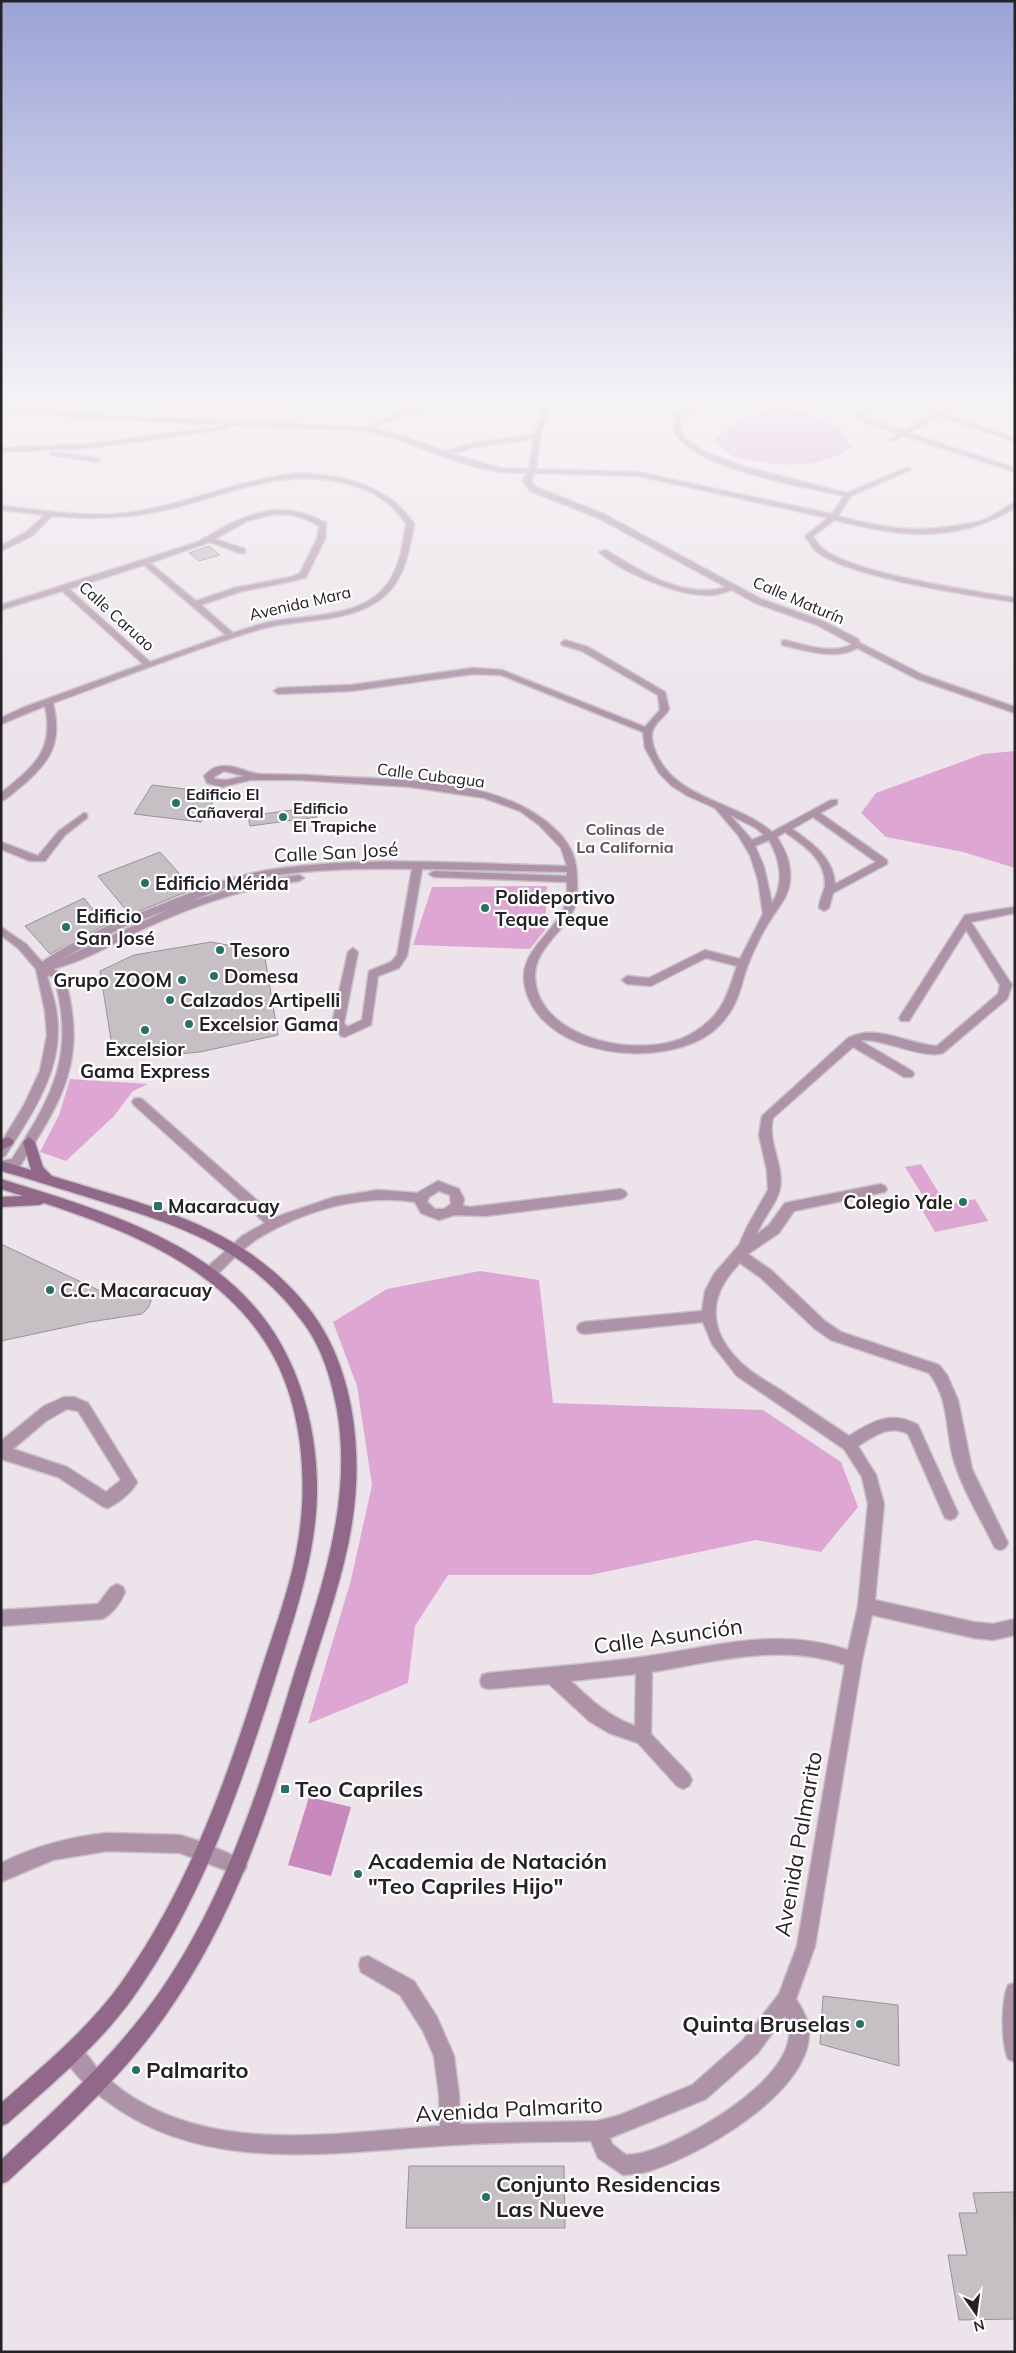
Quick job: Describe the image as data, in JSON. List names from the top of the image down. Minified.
{"streets":{"street":["Calle Maturín","Avenida Mara","Calle Caruao","Calle Cubagua","Calle San José","Calle Asunción","Avenida Palmarito"]},"crossings":[["Avenida Mara","Calle Caruao"],["Calle Cubagua","Calle San José"],["Calle Asunción","Avenida Palmarito"]],"districts":["Colinas de La California"],"places":{"other":["Edificio El Cañaveral","Edificio El Trapiche","Edificio Mérida","Polideportivo Teque Teque","Edificio San José","Tesoro","Domesa","Grupo ZOOM","Calzados Artipelli","Excelsior Gama","Excelsior Gama Express","Colegio Yale","C.C. Macaracuay","Academia de Natación \"Teo Capriles Hijo\"","Quinta Bruselas","Palmarito","Conjunto Residencias Las Nueve"],"transit":["Macaracuay","Teo Capriles"]},"north":"bottom"}
